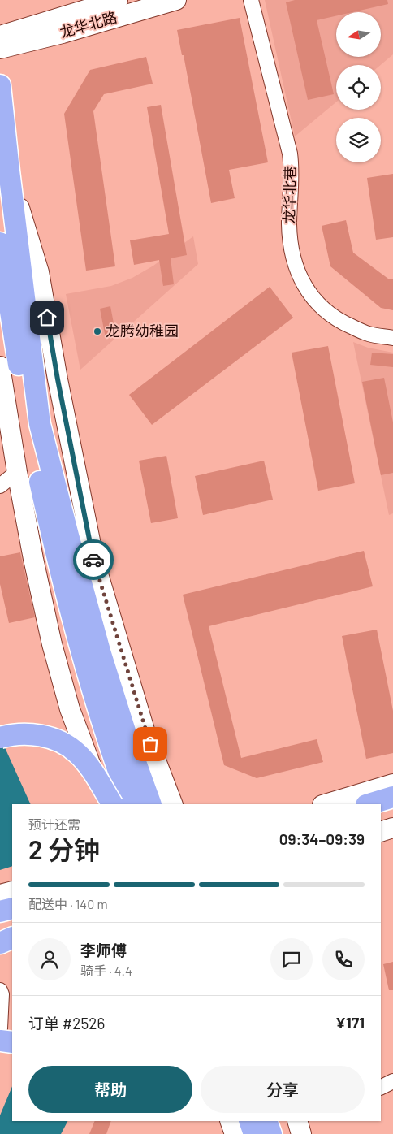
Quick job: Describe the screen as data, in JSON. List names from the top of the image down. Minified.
{"streets":{"main road":["龙华北路"],"street":["龙华北巷"]},"places":["龙腾幼稚园"],"north":"left","page":{"heading":["2 分钟","预计还需","09:34–09:39"],"panel":["李师傅","骑手 · 4.4","订单 #2526","¥171"],"bar":"配送中 · 140 m","buttons":["帮助","分享"]}}
